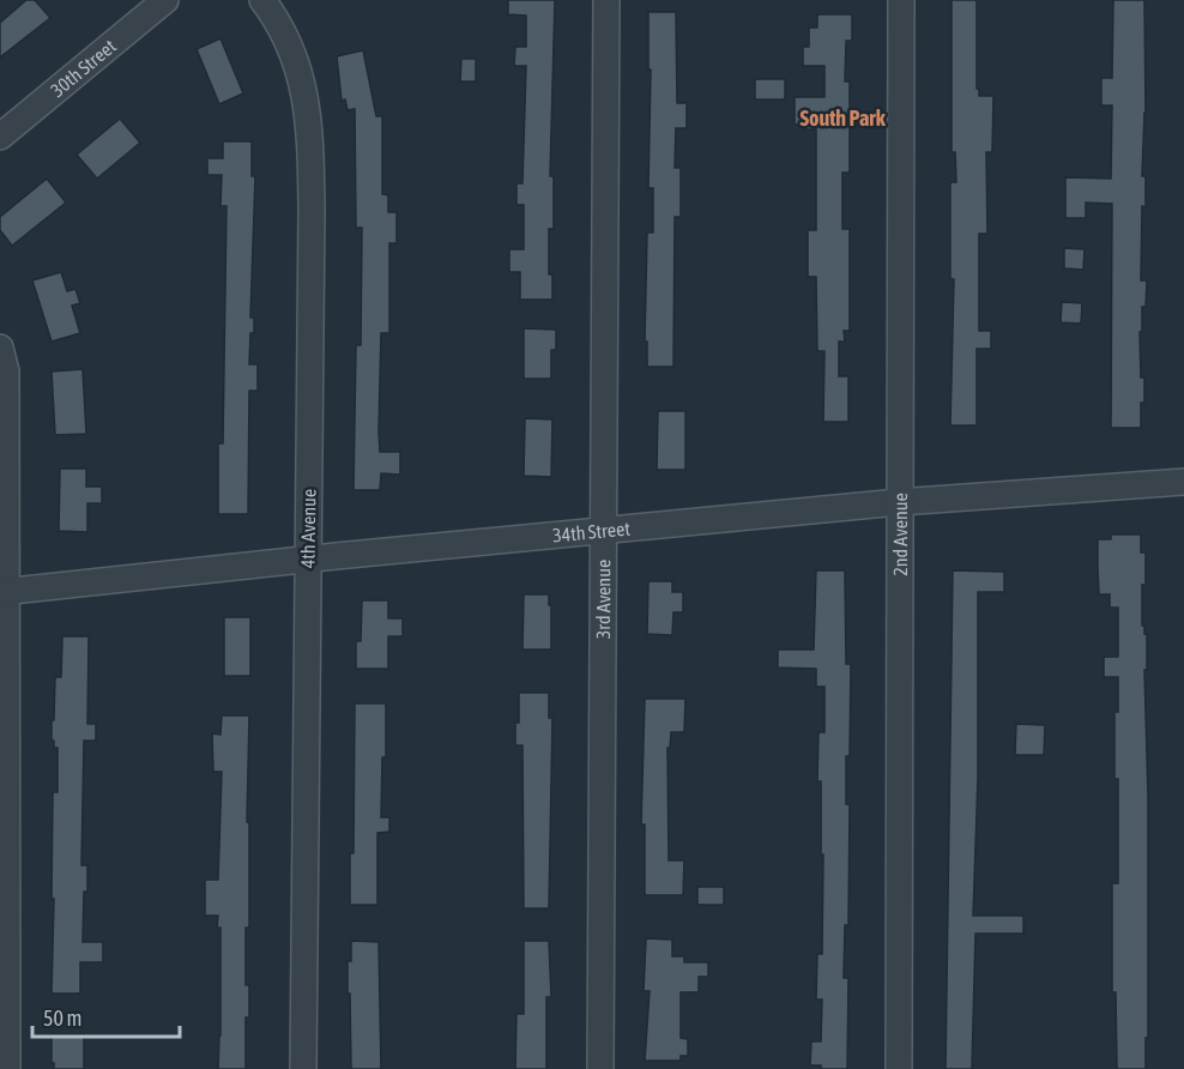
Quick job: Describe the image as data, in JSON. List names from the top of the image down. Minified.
{"streets":{"street":["30th Street","4th Avenue","34th Street","2nd Avenue","3rd Avenue"]},"crossings":[["4th Avenue","34th Street"],["34th Street","2nd Avenue"],["34th Street","3rd Avenue"]],"districts":["South Park"],"scale_bar":"50 m"}
